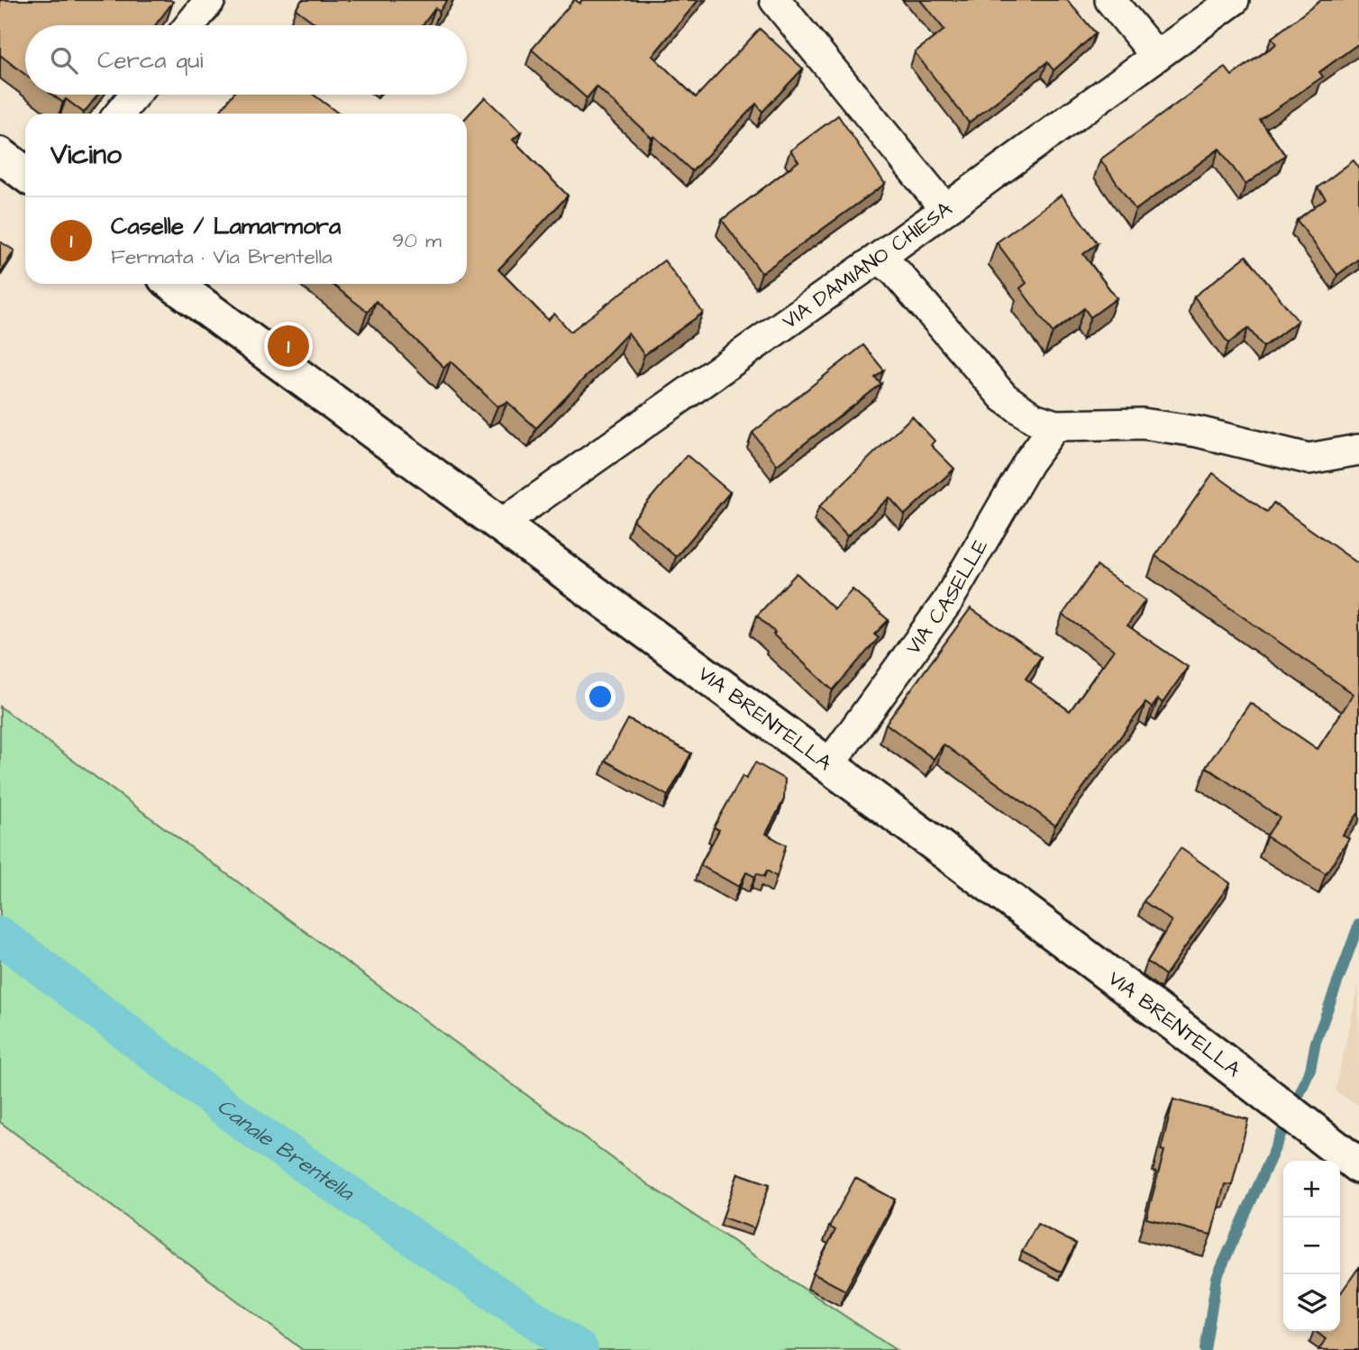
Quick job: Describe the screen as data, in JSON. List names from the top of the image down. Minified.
{"streets":{"main road":["VIA BRENTELLA"],"street":["VIA DAMIANO CHIESA","VIA CASELLE"]},"crossings":[["VIA DAMIANO CHIESA","VIA BRENTELLA"],["VIA CASELLE","VIA BRENTELLA"]],"water":["Canale Brentella"],"page":{"search":"Cerca qui","heading":"Vicino","list":[{"mark":"1","name":"Caselle / Lamarmora","note":"Fermata · Via Brentella","value":"90 m"}],"pins":"1","map_buttons":["+","−"]}}
